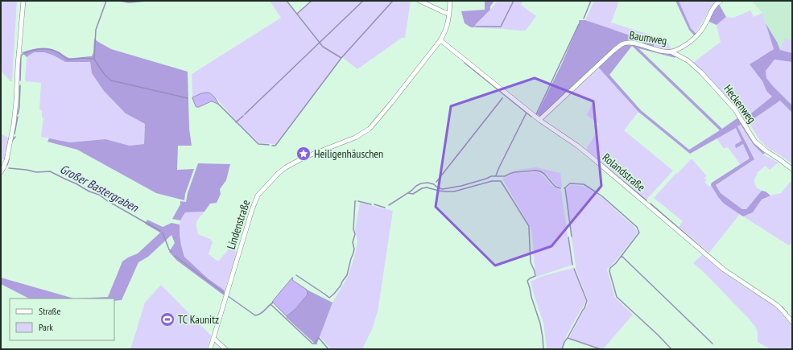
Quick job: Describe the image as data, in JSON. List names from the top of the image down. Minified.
{"streets":{"street":["Baumweg","Heckenweg","Rolandstraße","Lindenstraße"]},"crossings":[["Baumweg","Heckenweg"],["Baumweg","Rolandstraße"],["Rolandstraße","Lindenstraße"]],"water":["Großer Bastergraben"],"places":{"place":["Heiligenhäuschen"],"sports":["TC Kaunitz"]},"legend":["Straße","Park"]}
